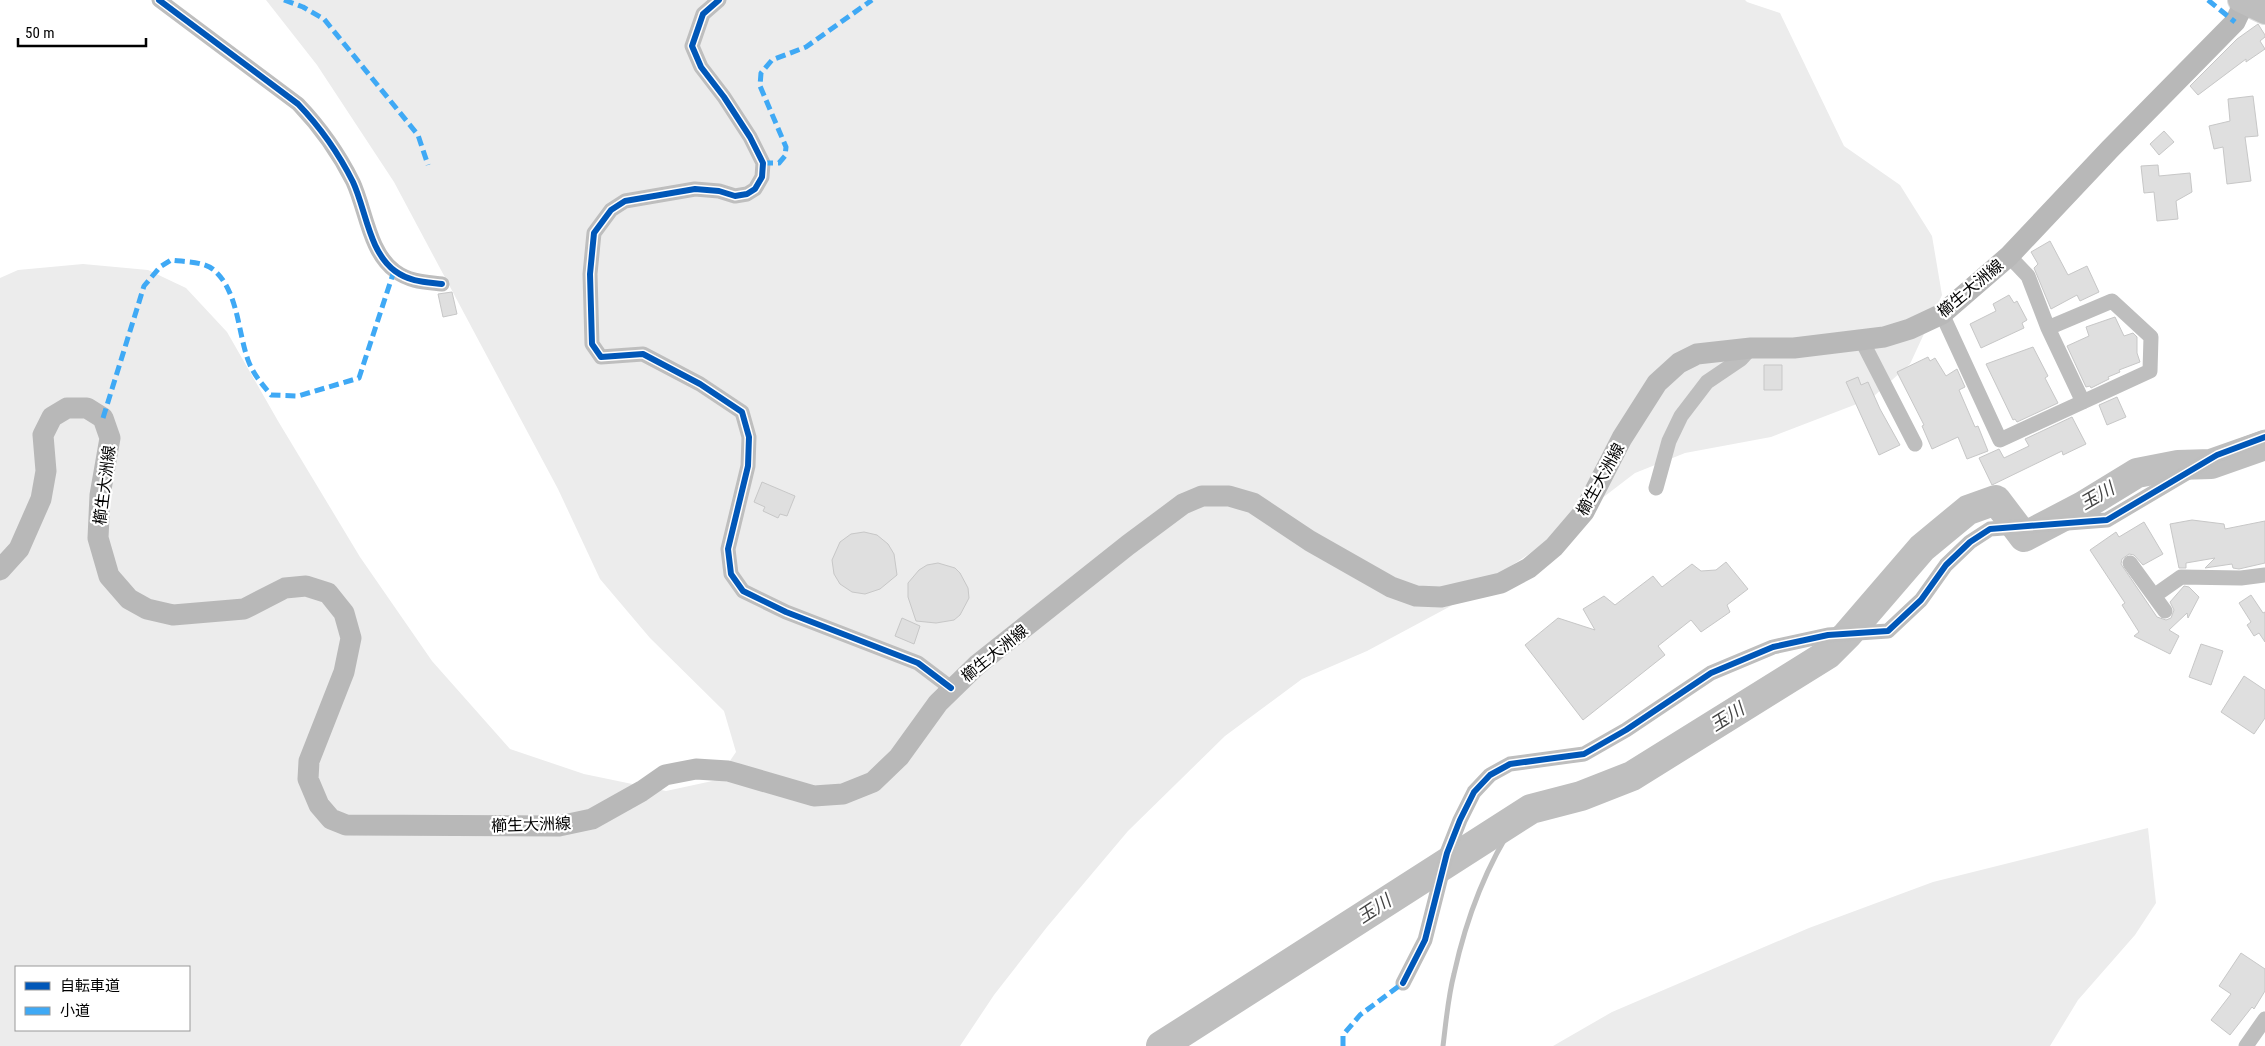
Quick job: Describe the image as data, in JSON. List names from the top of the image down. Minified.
{"streets":{"main road":["櫛生大洲線"]},"water":["玉川"],"legend":["自転車道","小道"],"scale_bar":"50 m"}
